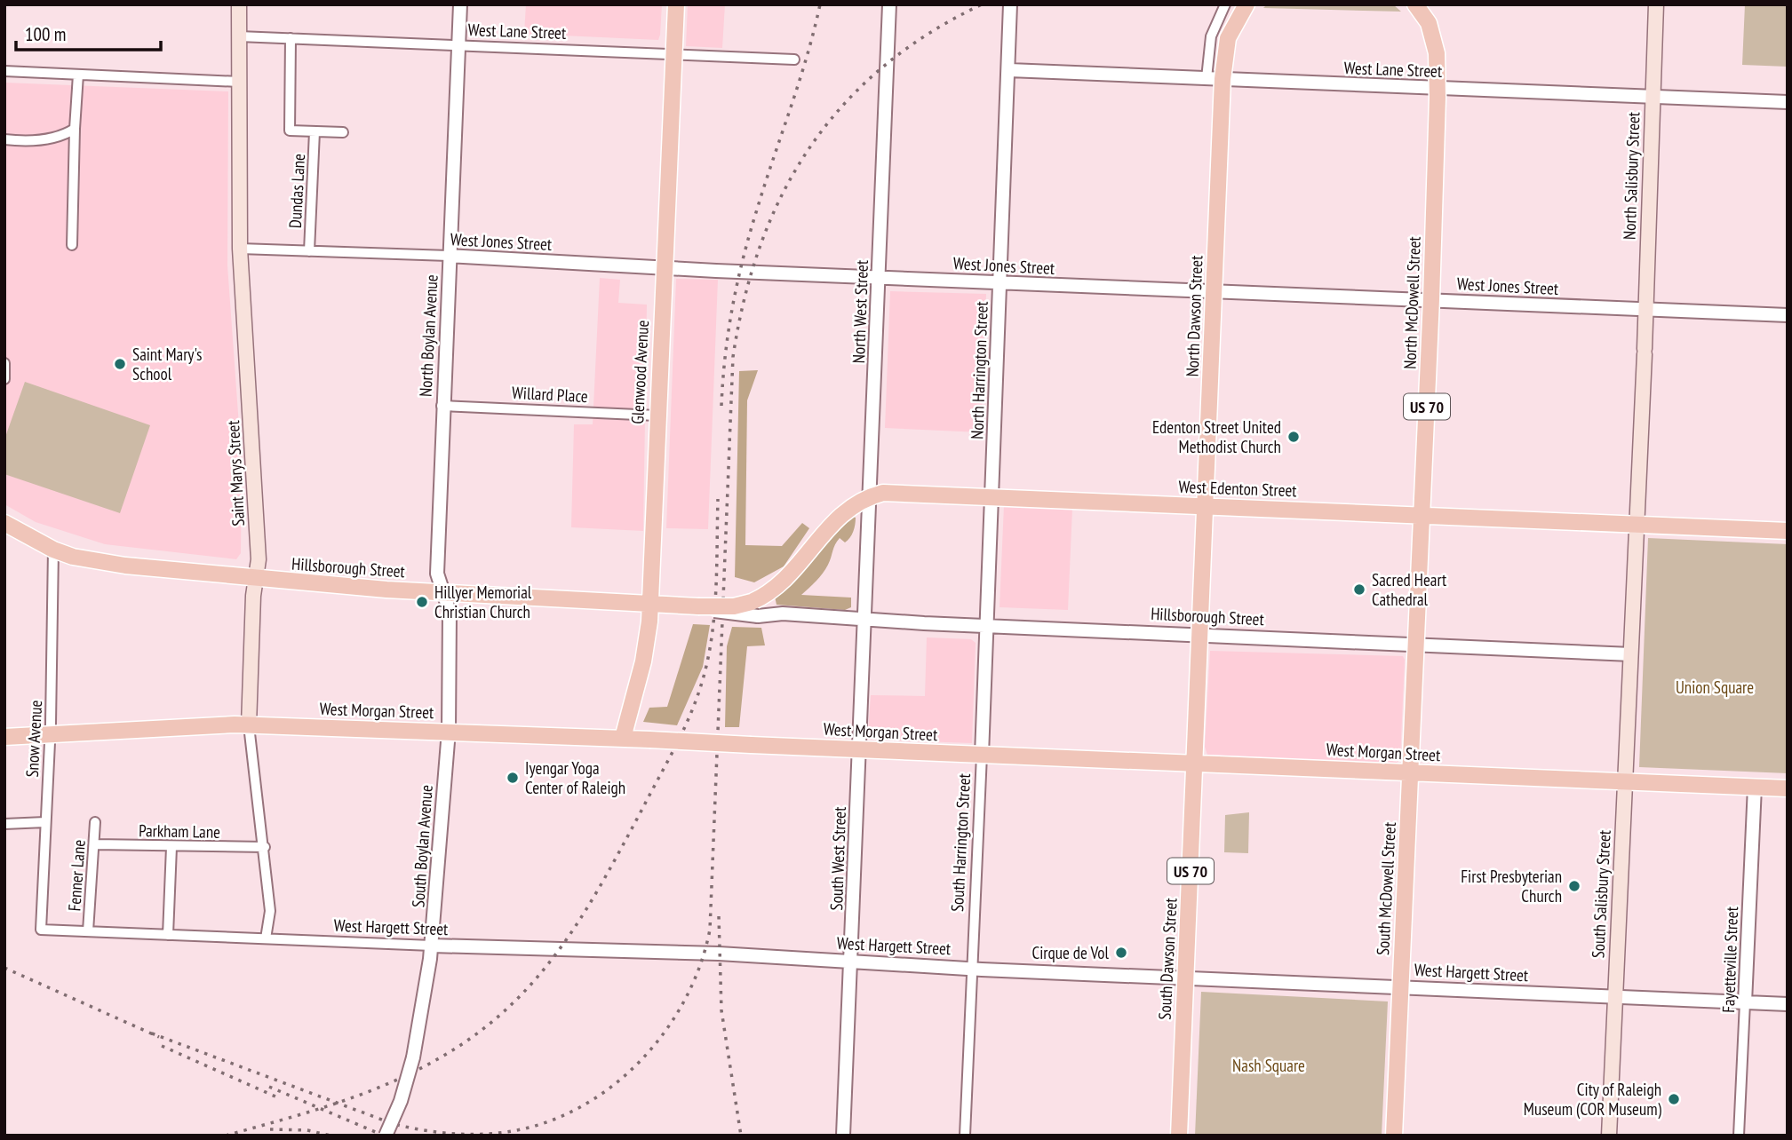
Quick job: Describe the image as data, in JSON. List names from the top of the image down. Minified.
{"streets":{"main road":["North Salisbury Street","North McDowell Street","North Dawson Street","Glenwood Avenue","US 70","Saint Marys Street","West Edenton Street","Hillsborough Street","West Morgan Street","South McDowell Street","South Salisbury Street","South Dawson Street"],"street":["West Lane Street","Dundas Lane","West Jones Street","North West Street","North Boylan Avenue","North Harrington Street","Willard Place","Snow Avenue","Parkham Lane","South Harrington Street","South Boylan Avenue","South West Street","Fenner Lane","West Hargett Street","Fayetteville Street"]},"crossings":[["West Lane Street","North Salisbury Street"],["West Lane Street","Dundas Lane"],["West Lane Street","North McDowell Street"],["West Lane Street","North Dawson Street"],["West Lane Street","North Boylan Avenue"],["West Lane Street","North Harrington Street"],["West Lane Street","Glenwood Avenue"],["West Lane Street","Saint Marys Street"],["North Salisbury Street","West Jones Street"],["North Salisbury Street","West Edenton Street"],["North Salisbury Street","Hillsborough Street"],["North Salisbury Street","South Salisbury Street"],["Dundas Lane","West Jones Street"],["West Jones Street","North McDowell Street"],["West Jones Street","North West Street"],["West Jones Street","North Dawson Street"],["West Jones Street","North Boylan Avenue"],["West Jones Street","North Harrington Street"],["West Jones Street","Glenwood Avenue"],["West Jones Street","Saint Marys Street"],["North McDowell Street","West Edenton Street"],["North McDowell Street","Hillsborough Street"],["North McDowell Street","South McDowell Street"],["North West Street","West Edenton Street"],["North West Street","Hillsborough Street"],["North West Street","South West Street"],["North Dawson Street","West Edenton Street"],["North Dawson Street","Hillsborough Street"],["North Dawson Street","South Dawson Street"],["North Boylan Avenue","Willard Place"],["North Boylan Avenue","Hillsborough Street"],["North Boylan Avenue","South Boylan Avenue"],["North Harrington Street","West Edenton Street"],["North Harrington Street","Hillsborough Street"],["North Harrington Street","South Harrington Street"],["Glenwood Avenue","Willard Place"],["Glenwood Avenue","Hillsborough Street"],["Glenwood Avenue","West Morgan Street"],["Saint Marys Street","Hillsborough Street"],["Saint Marys Street","West Morgan Street"],["Saint Marys Street","Parkham Lane"],["Saint Marys Street","West Hargett Street"],["West Edenton Street","Hillsborough Street"],["Hillsborough Street","Snow Avenue"],["Hillsborough Street","South Harrington Street"],["Hillsborough Street","South Boylan Avenue"],["Hillsborough Street","South West Street"],["Hillsborough Street","South McDowell Street"],["Hillsborough Street","South Salisbury Street"],["Hillsborough Street","South Dawson Street"],["West Morgan Street","Snow Avenue"],["West Morgan Street","South Harrington Street"],["West Morgan Street","South Boylan Avenue"],["West Morgan Street","South West Street"],["West Morgan Street","South McDowell Street"],["West Morgan Street","South Salisbury Street"],["West Morgan Street","South Dawson Street"],["West Morgan Street","Fayetteville Street"],["Snow Avenue","West Hargett Street"],["Parkham Lane","Fenner Lane"],["South Harrington Street","West Hargett Street"],["South Boylan Avenue","West Hargett Street"],["South West Street","West Hargett Street"],["Fenner Lane","West Hargett Street"],["South McDowell Street","West Hargett Street"],["South Salisbury Street","West Hargett Street"],["West Hargett Street","South Dawson Street"],["West Hargett Street","Fayetteville Street"]],"parks":["Union Square","Nash Square"],"places":["Saint Mary's School","Edenton Street United Methodist Church","Sacred Heart Cathedral","Hillyer Memorial Christian Church","Iyengar Yoga Center of Raleigh","First Presbyterian Church","Cirque de Vol","City of Raleigh Museum (COR Museum)"],"scale_bar":"100 m"}
